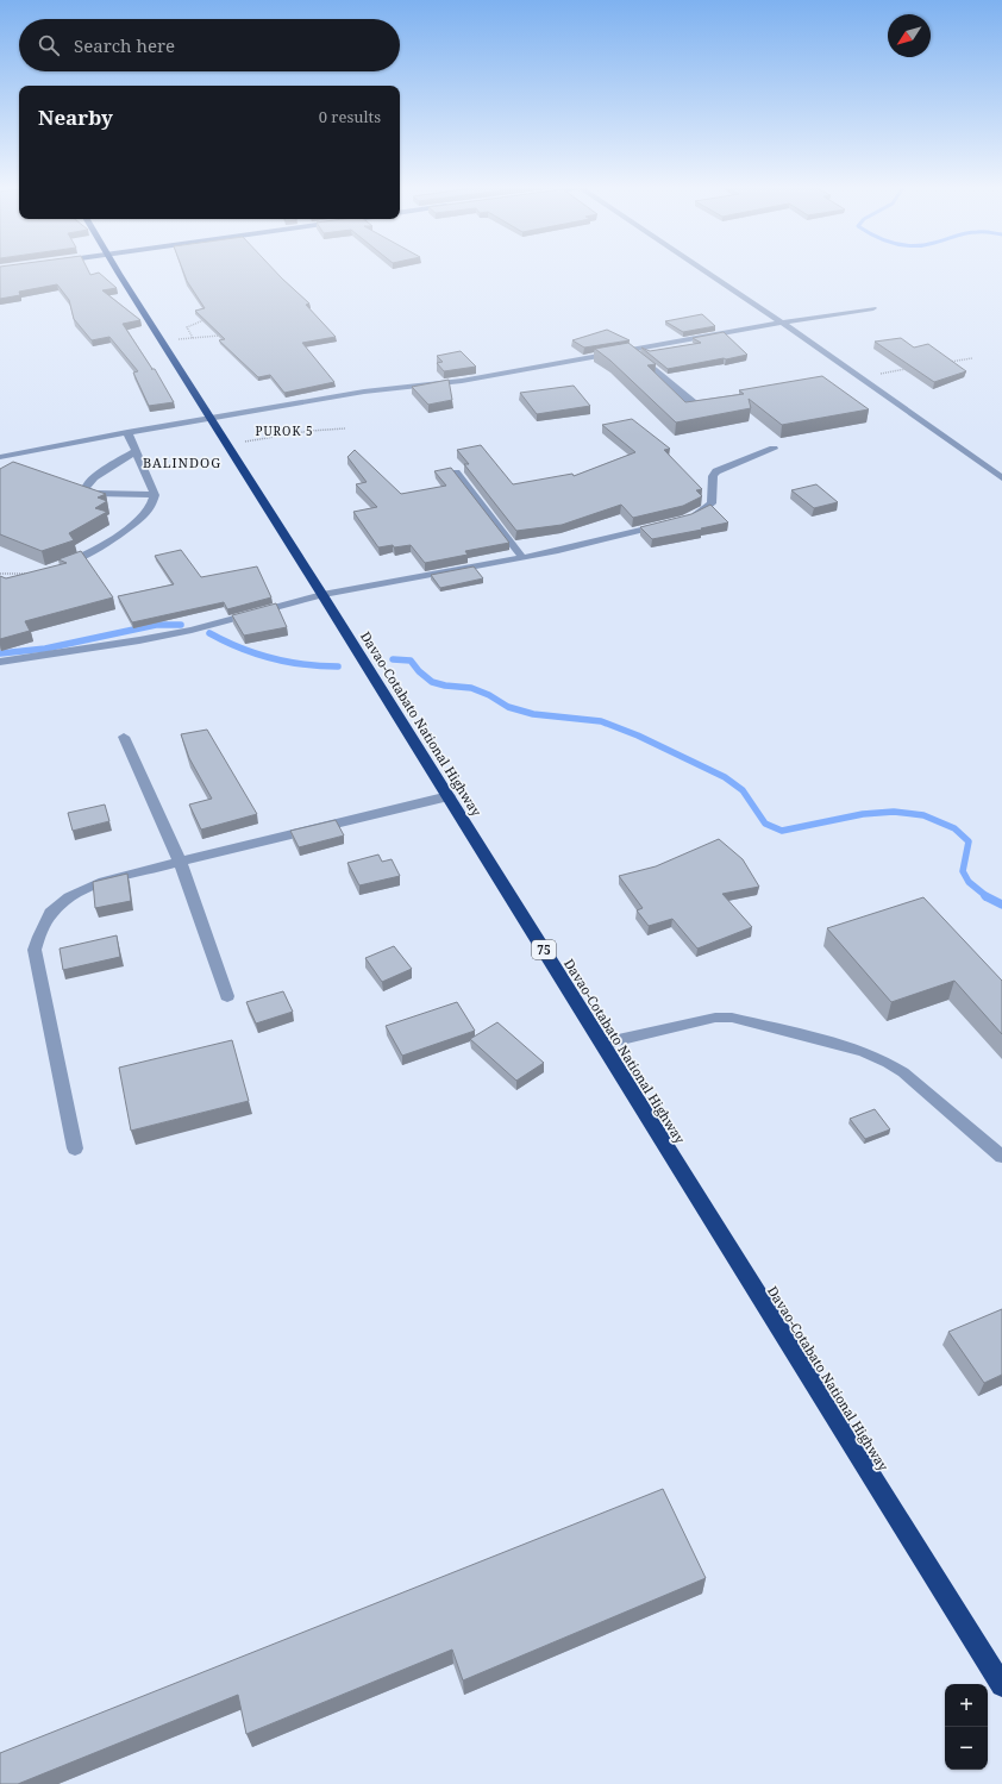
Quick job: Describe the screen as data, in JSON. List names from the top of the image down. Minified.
{"streets":{"highway":["Davao-Cotabato National Highway","75"]},"districts":["PUROK 5","BALINDOG"],"north":"bottom left","page":{"search":"Search here","heading":["Nearby","0 results"],"map_buttons":["+","−"]}}
